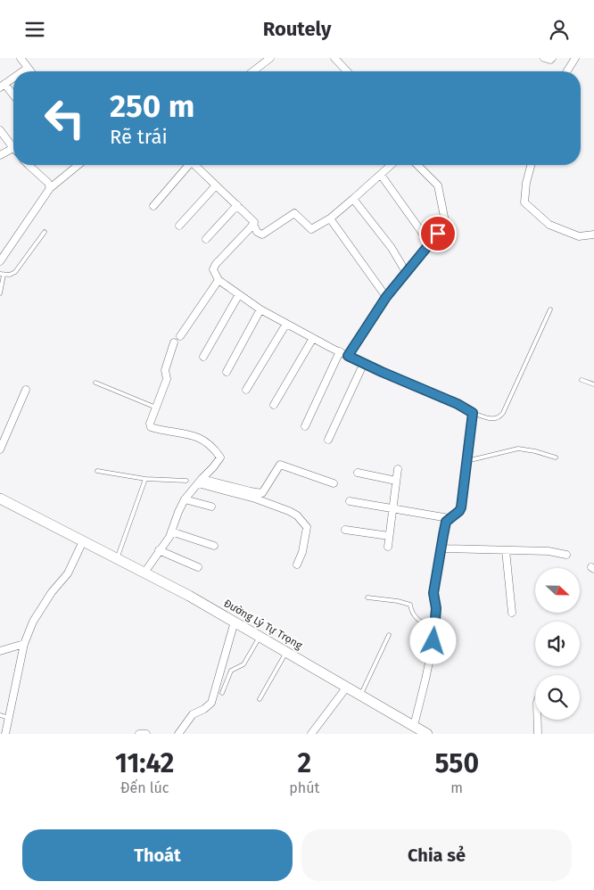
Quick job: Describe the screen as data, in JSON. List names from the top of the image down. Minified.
{"streets":{"main road":["Đường Lý Tự Trọng"]},"north":"right","page":{"header":"Routely","turn":["250 m","Rẽ trái"],"eta":["11:42","Đến lúc","2","phút","550","m"],"buttons":["Thoát","Chia sẻ"]}}
